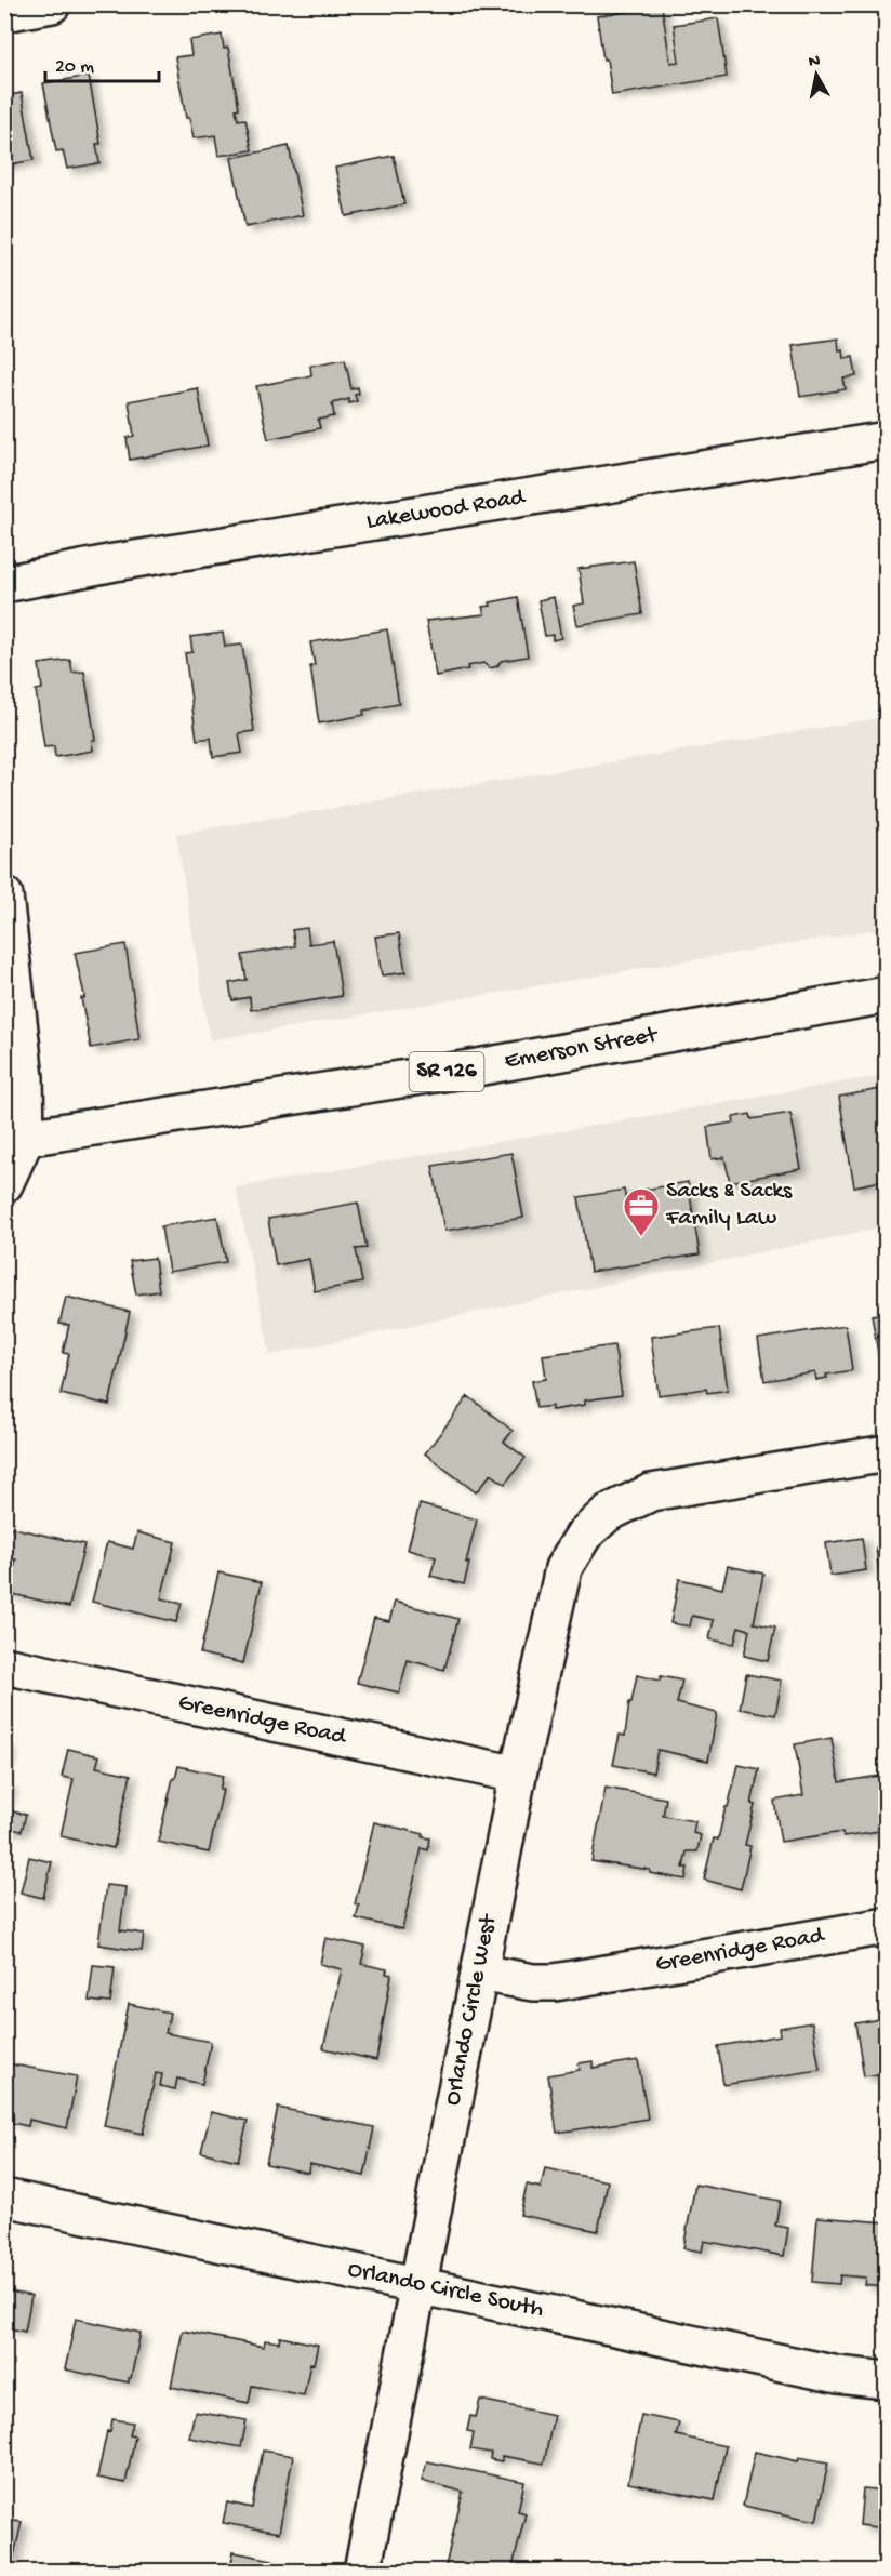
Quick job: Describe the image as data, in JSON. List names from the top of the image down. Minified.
{"streets":{"street":["Lakewood Road","Emerson Street","SR 126","Greenridge Road","Orlando Circle West","Orlando Circle South"]},"crossings":[["Greenridge Road","Orlando Circle West"],["Orlando Circle West","Orlando Circle South"]],"places":{"office":["Sacks & Sacks Family Law"]},"scale_bar":"20 m","north":"top"}
